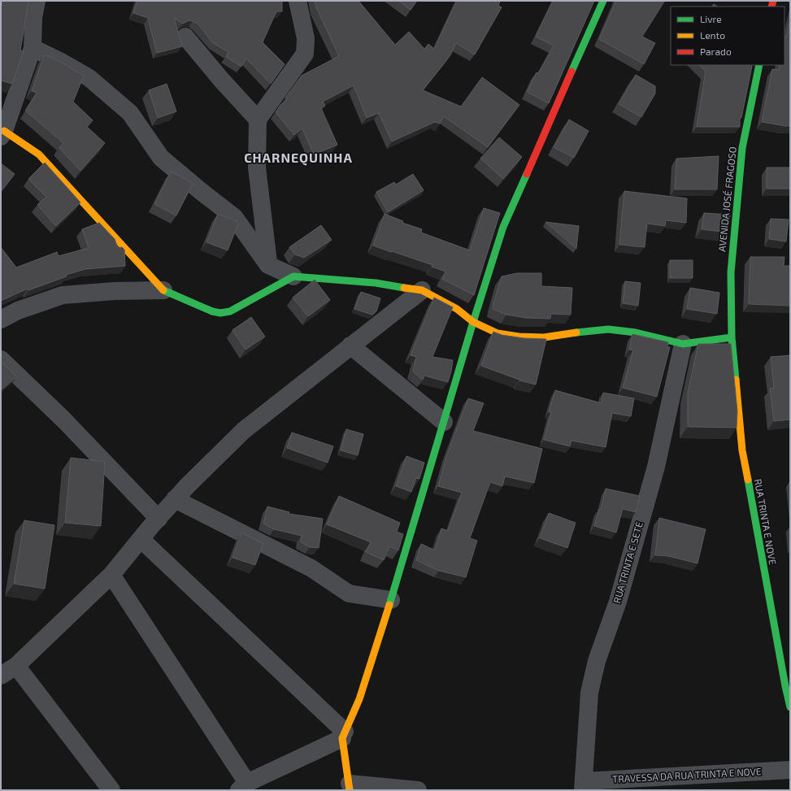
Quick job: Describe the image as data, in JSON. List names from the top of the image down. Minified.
{"streets":{"street":["AVENIDA JOSÉ FRAGOSO","RUA TRINTA E NOVE","RUA TRINTA E SETE","TRAVESSA DA RUA TRINTA E NOVE"]},"crossings":[["AVENIDA JOSÉ FRAGOSO","RUA TRINTA E NOVE"],["RUA TRINTA E SETE","TRAVESSA DA RUA TRINTA E NOVE"]],"districts":["CHARNEQUINHA"],"legend":["Livre","Lento","Parado"]}
